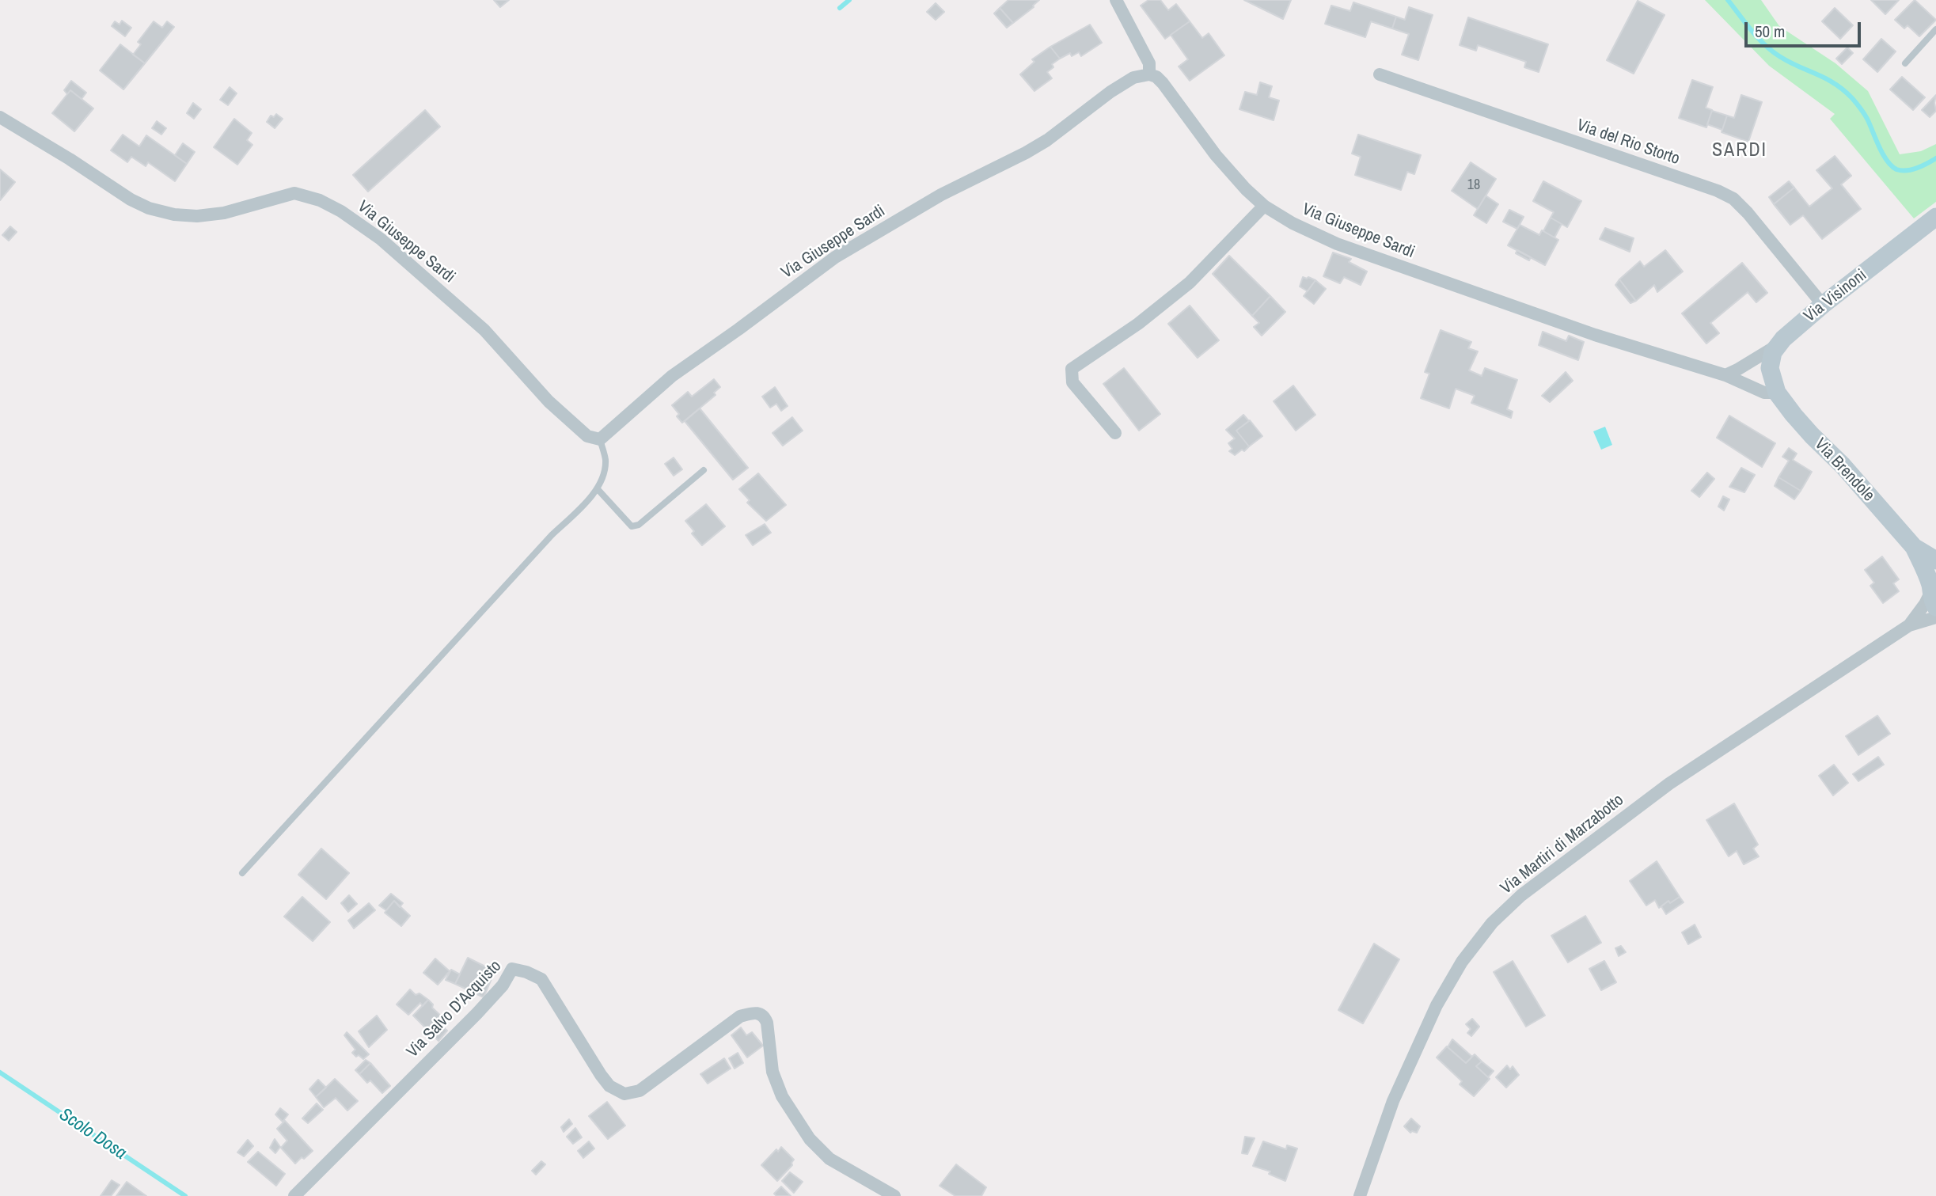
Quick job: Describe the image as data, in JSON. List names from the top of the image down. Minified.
{"streets":{"street":["Via del Rio Storto","Via Giuseppe Sardi","Via Visinoni","Via Brendole","Via Martiri di Marzabotto","Via Salvo D'Acquisto"]},"crossings":[["Via del Rio Storto","Via Visinoni"],["Via Giuseppe Sardi","Via Brendole"],["Via Brendole","Via Martiri di Marzabotto"]],"districts":["SARDI"],"water":["Scolo Dosa"],"house_numbers":["18"],"scale_bar":"50 m"}
